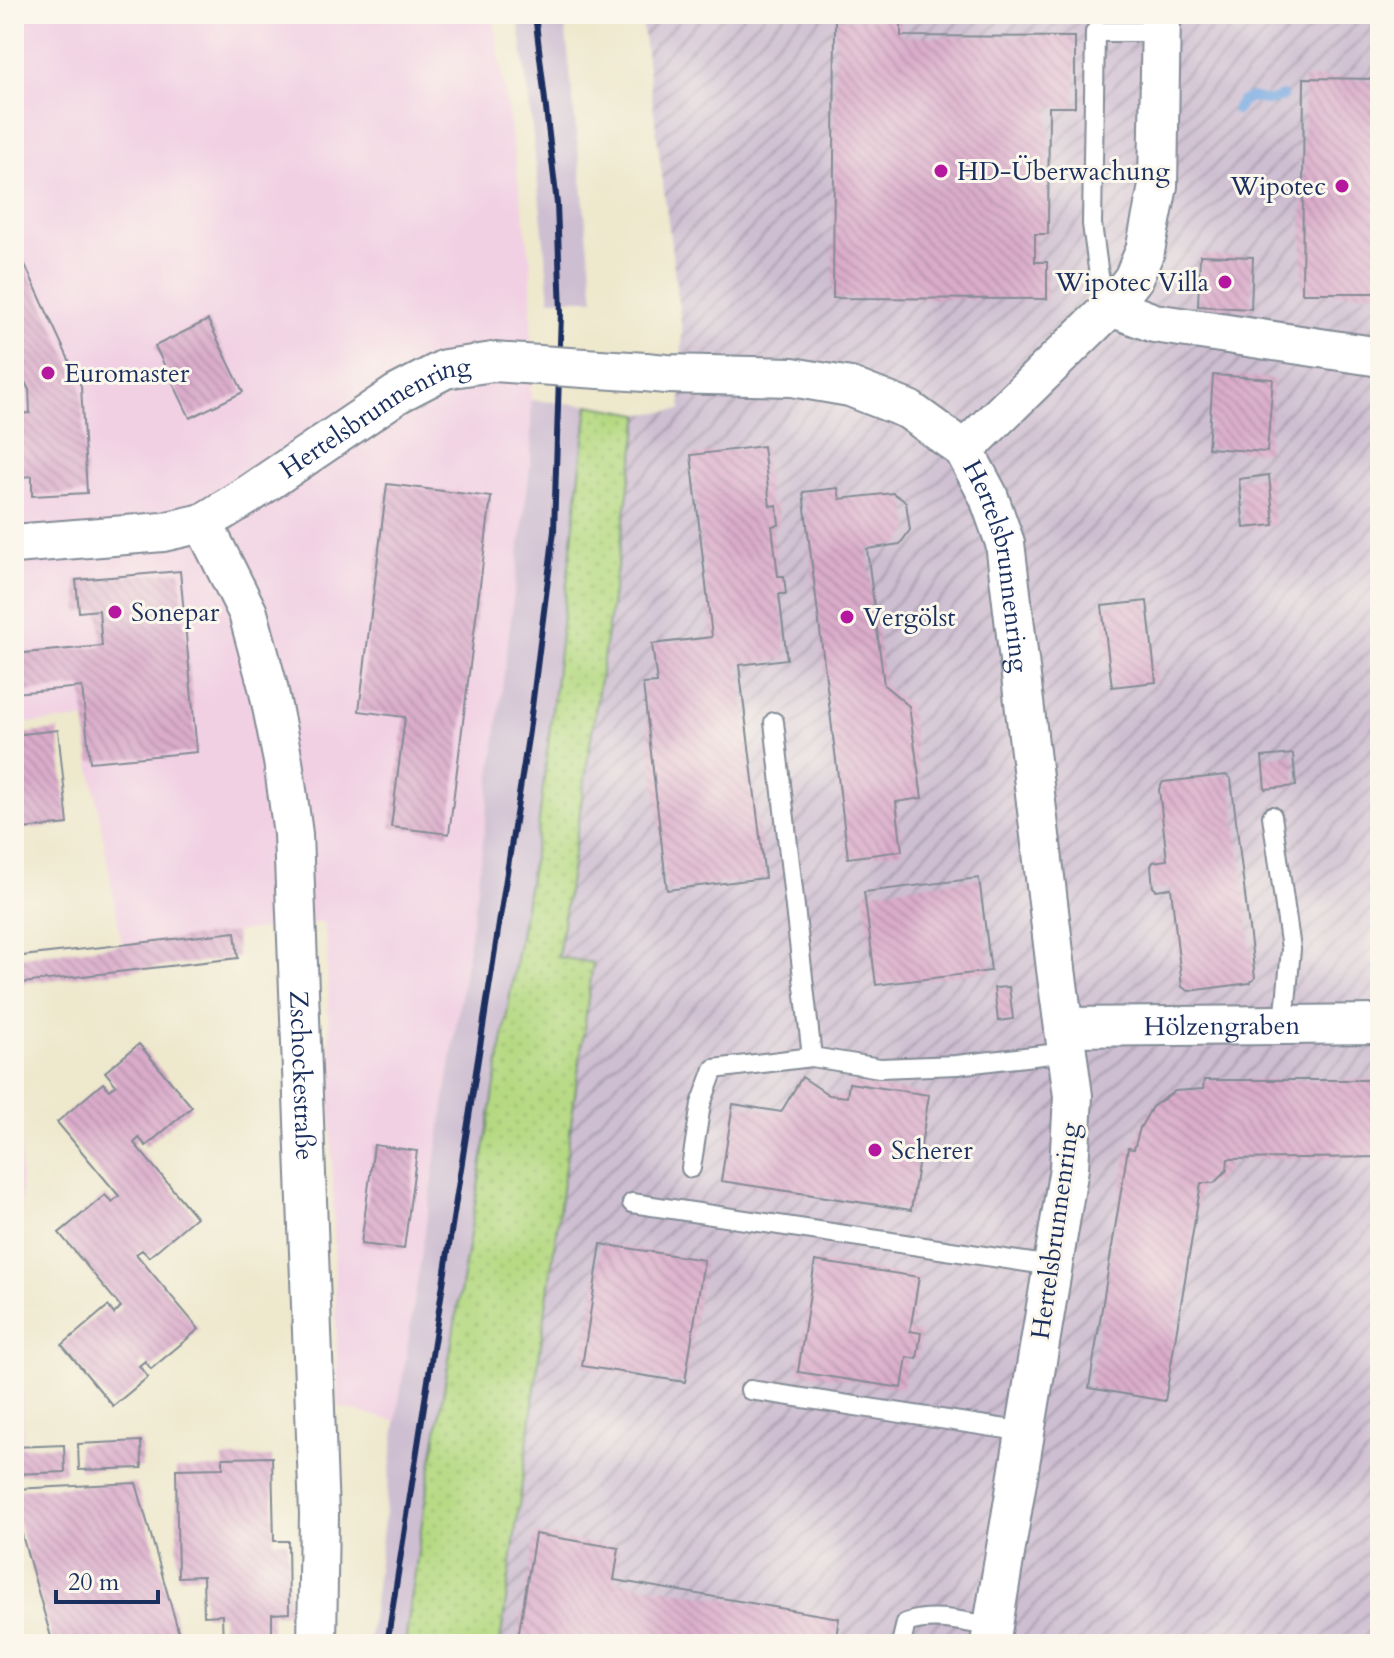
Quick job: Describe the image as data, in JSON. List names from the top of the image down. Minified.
{"streets":{"street":["Hertelsbrunnenring","Hölzengraben","Zschockestraße"]},"crossings":[["Hertelsbrunnenring","Hölzengraben"],["Hertelsbrunnenring","Zschockestraße"]],"places":["HD-Überwachung","Wipotec","Wipotec Villa","Euromaster","Sonepar","Vergölst","Scherer"],"scale_bar":"20 m"}
